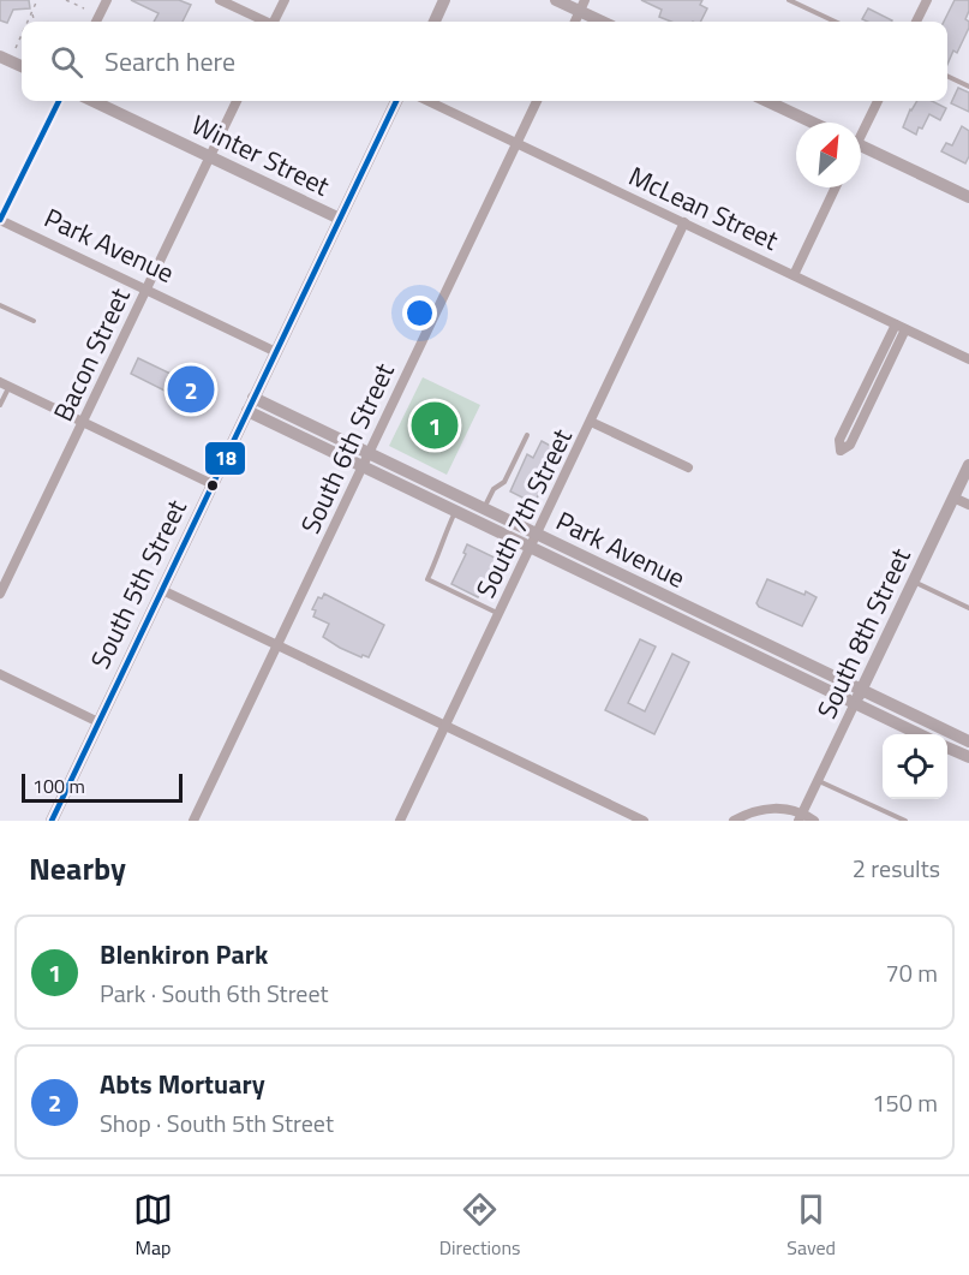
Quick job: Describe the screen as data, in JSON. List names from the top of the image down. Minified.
{"streets":{"street":["Winter Street","McLean Street","Park Avenue","Bacon Street","South 6th Street","South 7th Street","South 5th Street","South 8th Street"]},"crossings":[["Winter Street","Bacon Street"],["Winter Street","South 5th Street"],["McLean Street","South 6th Street"],["McLean Street","South 7th Street"],["Park Avenue","Bacon Street"],["Park Avenue","South 6th Street"],["Park Avenue","South 7th Street"],["Park Avenue","South 5th Street"],["Park Avenue","South 8th Street"]],"lines":["transit line 18"],"scale_bar":"100 m","north":"top right","page":{"search":"Search here","pins":["2","1"],"scale":"100 m","heading":["Nearby","2 results"],"list":[{"mark":"1","name":"Blenkiron Park","note":"Park · South 6th Street","value":"70 m"},{"mark":"2","name":"Abts Mortuary","note":"Shop · South 5th Street","value":"150 m"}],"nav":["Map","Directions","Saved"]}}
